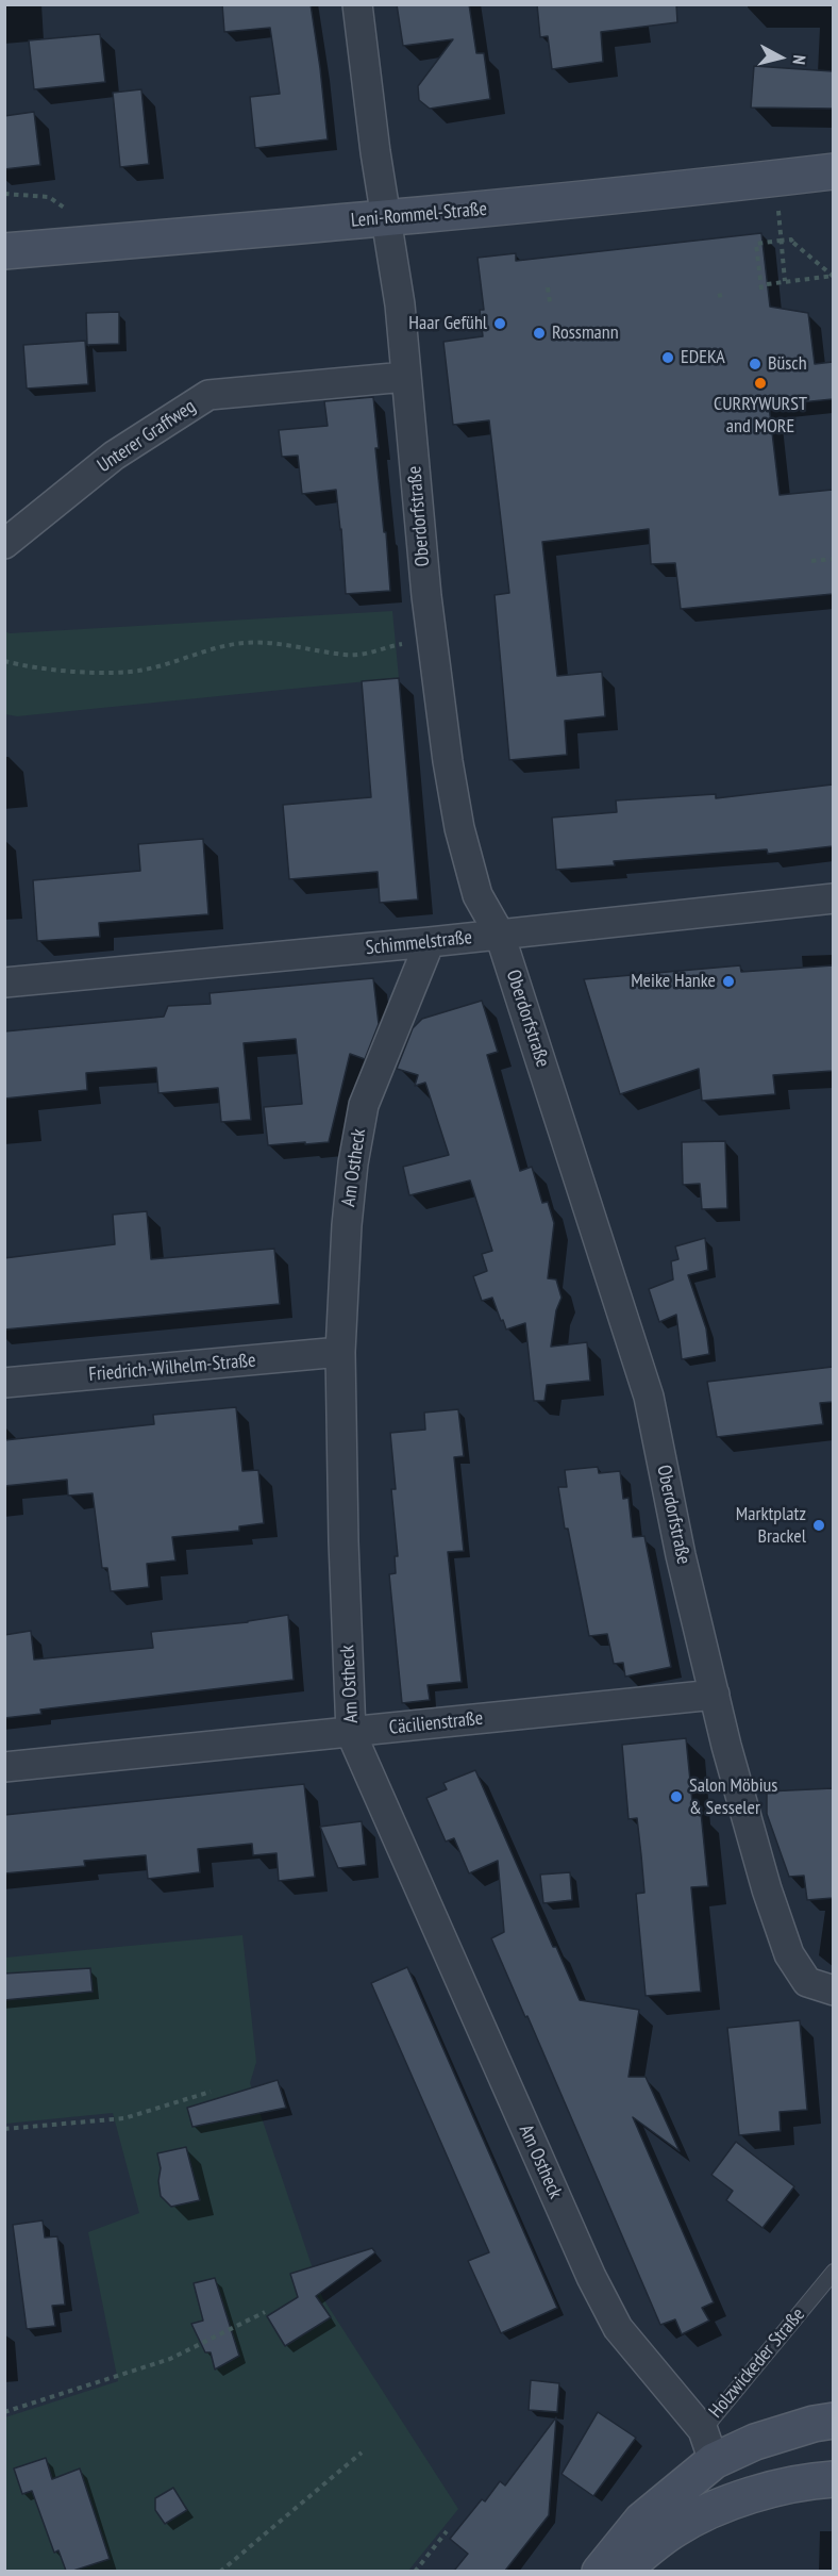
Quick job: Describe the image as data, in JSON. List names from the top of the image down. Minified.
{"streets":{"main road":["Leni-Rommel-Straße","Holzwickeder Straße"],"street":["Unterer Graffweg","Oberdorfstraße","Schimmelstraße","Am Ostheck","Friedrich-Wilhelm-Straße","Cäcilienstraße"]},"crossings":[["Leni-Rommel-Straße","Oberdorfstraße"],["Unterer Graffweg","Oberdorfstraße"],["Oberdorfstraße","Schimmelstraße"],["Oberdorfstraße","Cäcilienstraße"],["Schimmelstraße","Am Ostheck"],["Am Ostheck","Friedrich-Wilhelm-Straße"],["Am Ostheck","Cäcilienstraße"],["Am Ostheck","Holzwickeder Straße"]],"places":["Haar Gefühl","Rossmann","EDEKA","Büsch","CURRYWURST and MORE","Meike Hanke","Marktplatz Brackel","Salon Möbius & Sesseler"],"north":"right"}
